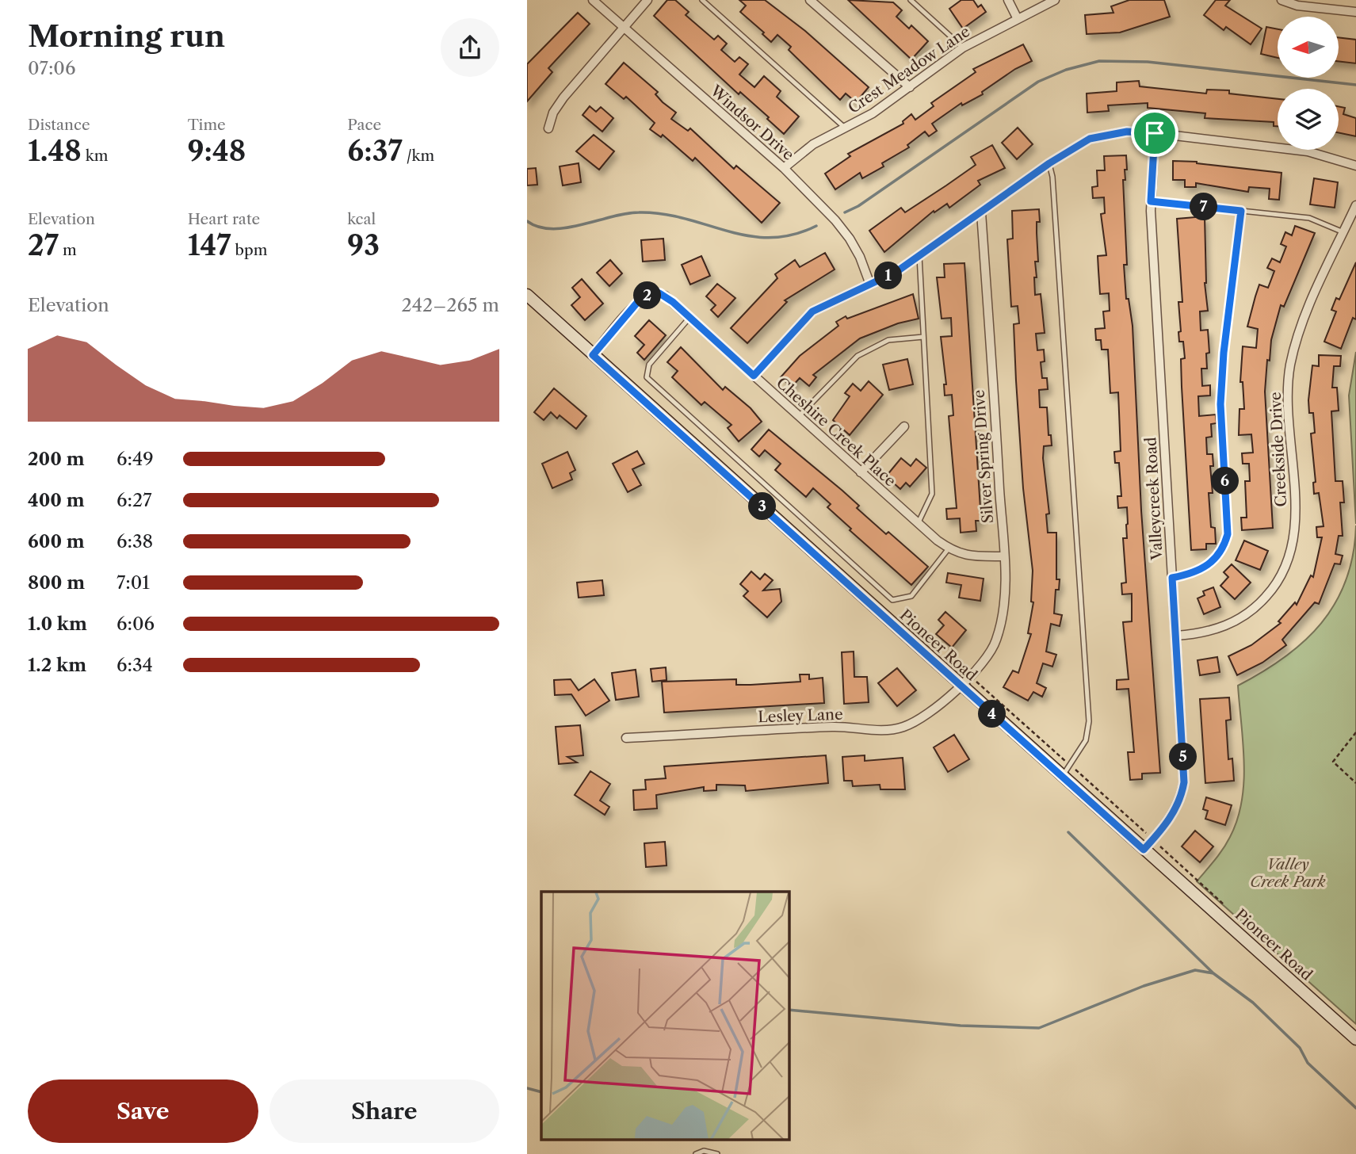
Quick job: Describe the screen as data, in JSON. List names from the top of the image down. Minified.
{"streets":{"main road":["Pioneer Road"],"street":["Crest Meadow Lane","Windsor Drive","Cheshire Creek Place","Creekside Drive","Silver Spring Drive","Valleycreek Road","Lesley Lane"]},"crossings":[["Crest Meadow Lane","Windsor Drive"],["Cheshire Creek Place","Silver Spring Drive"],["Cheshire Creek Place","Pioneer Road"],["Creekside Drive","Valleycreek Road"],["Silver Spring Drive","Pioneer Road"],["Silver Spring Drive","Lesley Lane"],["Valleycreek Road","Pioneer Road"],["Pioneer Road","Lesley Lane"]],"parks":["Valley Creek Park"],"north":"left","page":{"heading":["Morning run","07:06"],"stats":[["Distance","1.48 km"],["Time","9:48"],["Pace","6:37 /km"],["Elevation","27 m"],["Heart rate","147 bpm"],["kcal","93"]],"pins":["7","1","2","6","3","4","5"],"chart":["Elevation","242–265 m"],"list":[{"name":"200 m","note":"6:49"},{"name":"400 m","note":"6:27"},{"name":"600 m","note":"6:38"},{"name":"800 m","note":"7:01"},{"name":"1.0 km","note":"6:06"},{"name":"1.2 km","note":"6:34"}],"buttons":["Save","Share"]}}
